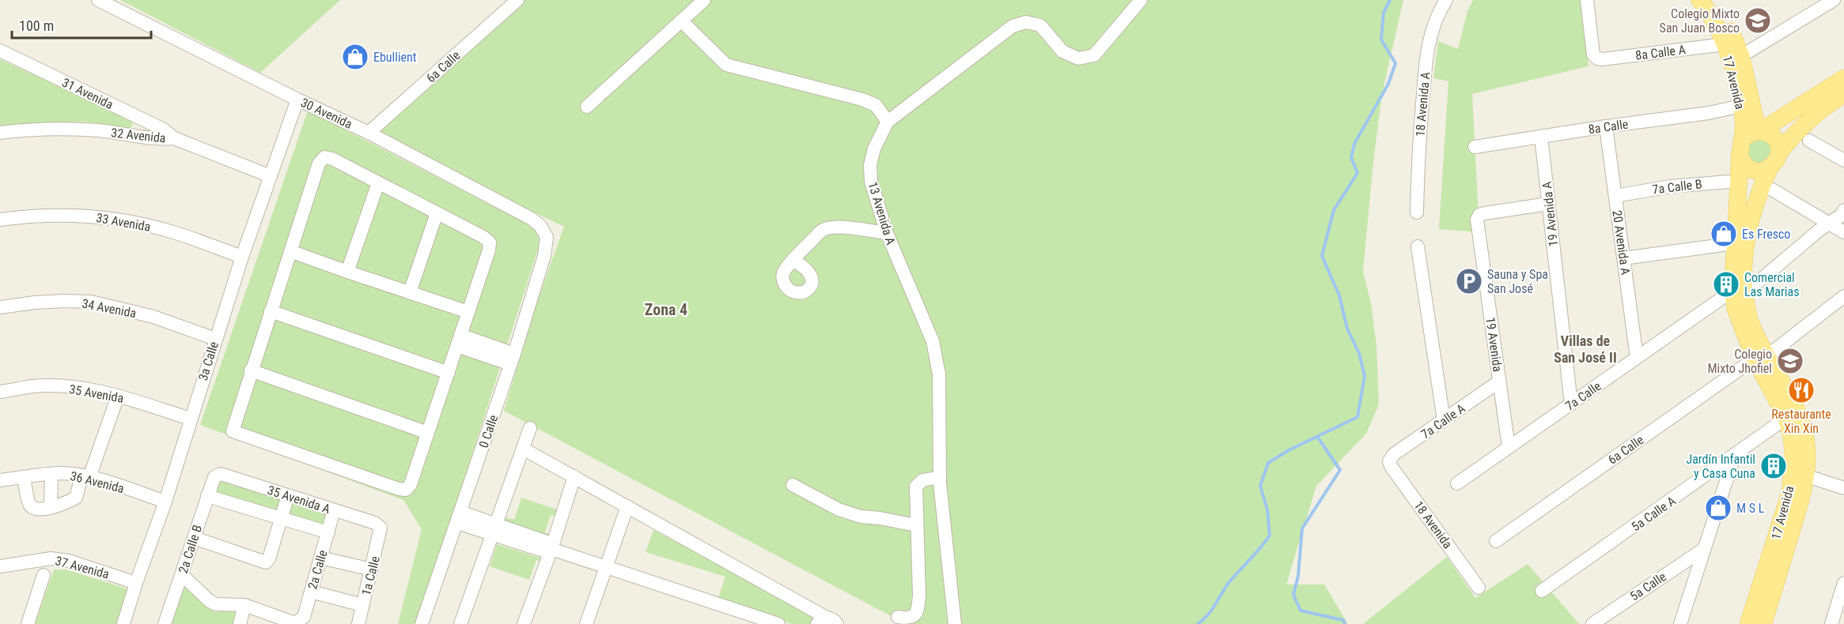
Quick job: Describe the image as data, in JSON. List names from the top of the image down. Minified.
{"streets":{"main road":["17 Avenida"],"street":["8a Calle A","6a Calle","31 Avenida","18 Avenida A","30 Avenida","8a Calle","32 Avenida","7a Calle B","13 Avenida A","19 Avenida A","33 Avenida","20 Avenida A","34 Avenida","19 Avenida","3a Calle","35 Avenida","7a Calle","7a Calle A","0 Calle","36 Avenida","35 Avenida A","5a Calle A","18 Avenida","2a Calle B","37 Avenida","2a Calle","1a Calle","5a Calle"]},"crossings":[["8a Calle A","17 Avenida"],["6a Calle","17 Avenida"],["6a Calle","30 Avenida"],["17 Avenida","8a Calle"],["17 Avenida","7a Calle B"],["17 Avenida","7a Calle"],["17 Avenida","5a Calle A"],["31 Avenida","32 Avenida"],["30 Avenida","3a Calle"],["30 Avenida","0 Calle"],["8a Calle","19 Avenida A"],["8a Calle","20 Avenida A"],["32 Avenida","3a Calle"],["7a Calle B","20 Avenida A"],["19 Avenida A","19 Avenida"],["19 Avenida A","7a Calle"],["33 Avenida","3a Calle"],["20 Avenida A","7a Calle"],["34 Avenida","3a Calle"],["19 Avenida","7a Calle"],["19 Avenida","7a Calle A"],["3a Calle","35 Avenida"],["3a Calle","36 Avenida"],["3a Calle","37 Avenida"],["7a Calle A","18 Avenida"],["35 Avenida A","2a Calle B"],["35 Avenida A","2a Calle"],["35 Avenida A","1a Calle"]],"districts":["Zona 4","Villas de San José II"],"places":{"school or university":["Colegio Mixto San Juan Bosco","Colegio Mixto Jhofiel"],"shop":["Ebullient","Es Fresco","M S L"],"parking":["Sauna y Spa San José"],"building":["Comercial Las Marias","Jardín Infantil y Casa Cuna"],"restaurant":["Restaurante Xin Xin"]},"scale_bar":"100 m"}
